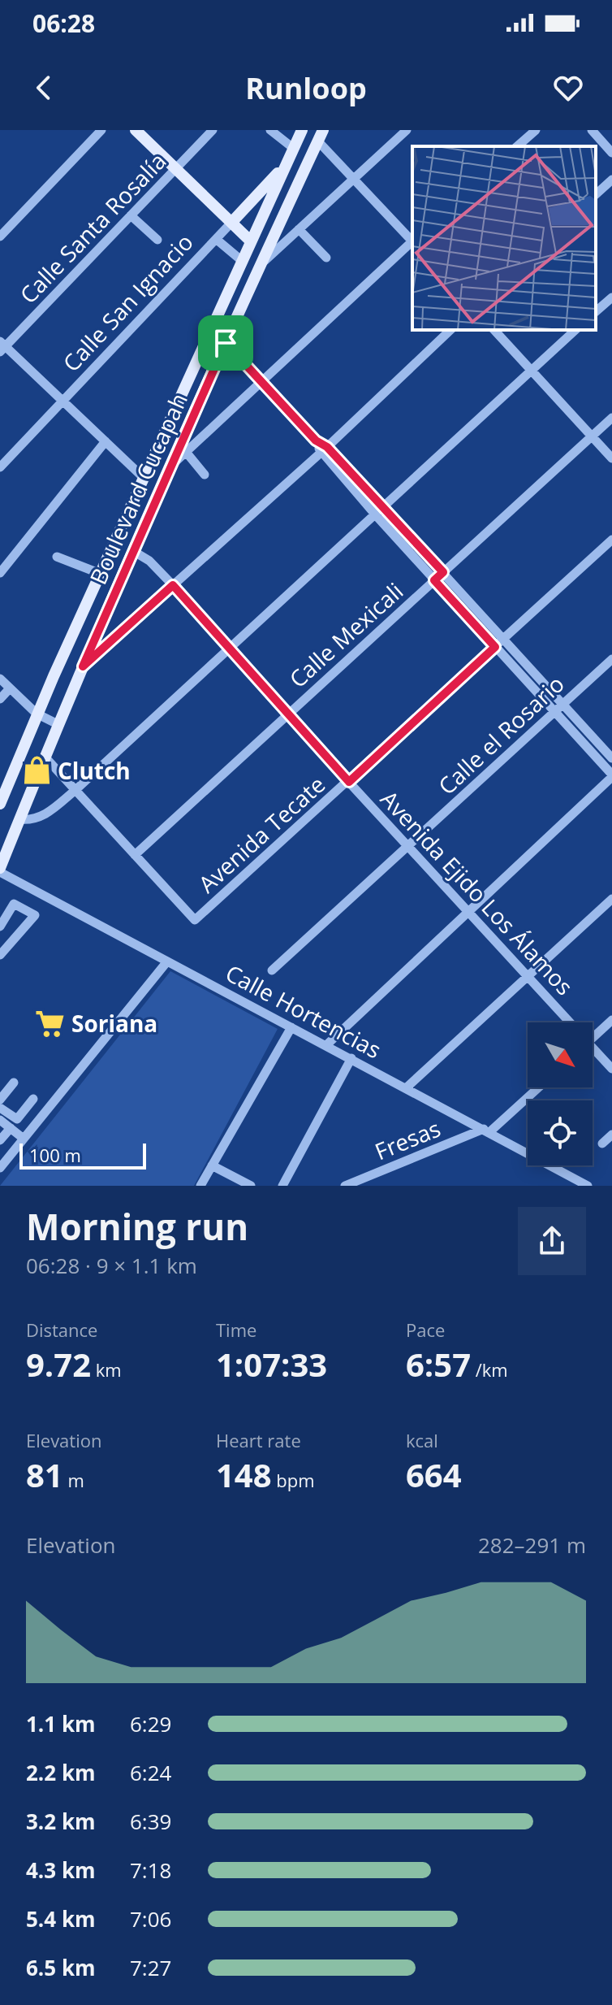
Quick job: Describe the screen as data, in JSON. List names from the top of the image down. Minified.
{"streets":{"main road":["Calle San Ignacio","Boulevard Cucapah"],"street":["Calle Santa Rosalía","Calle Mexicali","Calle el Rosario","Avenida Tecate","Avenida Ejido Los Álamos","Calle Hortencias","Fresas"]},"crossings":[["Calle San Ignacio","Boulevard Cucapah"],["Boulevard Cucapah","Avenida Ejido Los Álamos"],["Boulevard Cucapah","Calle Hortencias"],["Calle Mexicali","Avenida Tecate"],["Calle Mexicali","Avenida Ejido Los Álamos"],["Calle el Rosario","Avenida Ejido Los Álamos"],["Avenida Tecate","Avenida Ejido Los Álamos"],["Calle Hortencias","Fresas"]],"places":{"shop":["Clutch"],"supermarket":["Soriana"]},"scale_bar":"100 m","north":"bottom right","page":{"status":"06:28","header":"Runloop","scale":"100 m","heading":["Morning run","06:28 · 9 × 1.1 km"],"stats":[["Distance","9.72 km"],["Time","1:07:33"],["Pace","6:57 /km"],["Elevation","81 m"],["Heart rate","148 bpm"],["kcal","664"]],"chart":["Elevation","282–291 m"],"list":[{"name":"1.1 km","note":"6:29"},{"name":"2.2 km","note":"6:24"},{"name":"3.2 km","note":"6:39"},{"name":"4.3 km","note":"7:18"},{"name":"5.4 km","note":"7:06"},{"name":"6.5 km","note":"7:27"}]}}
